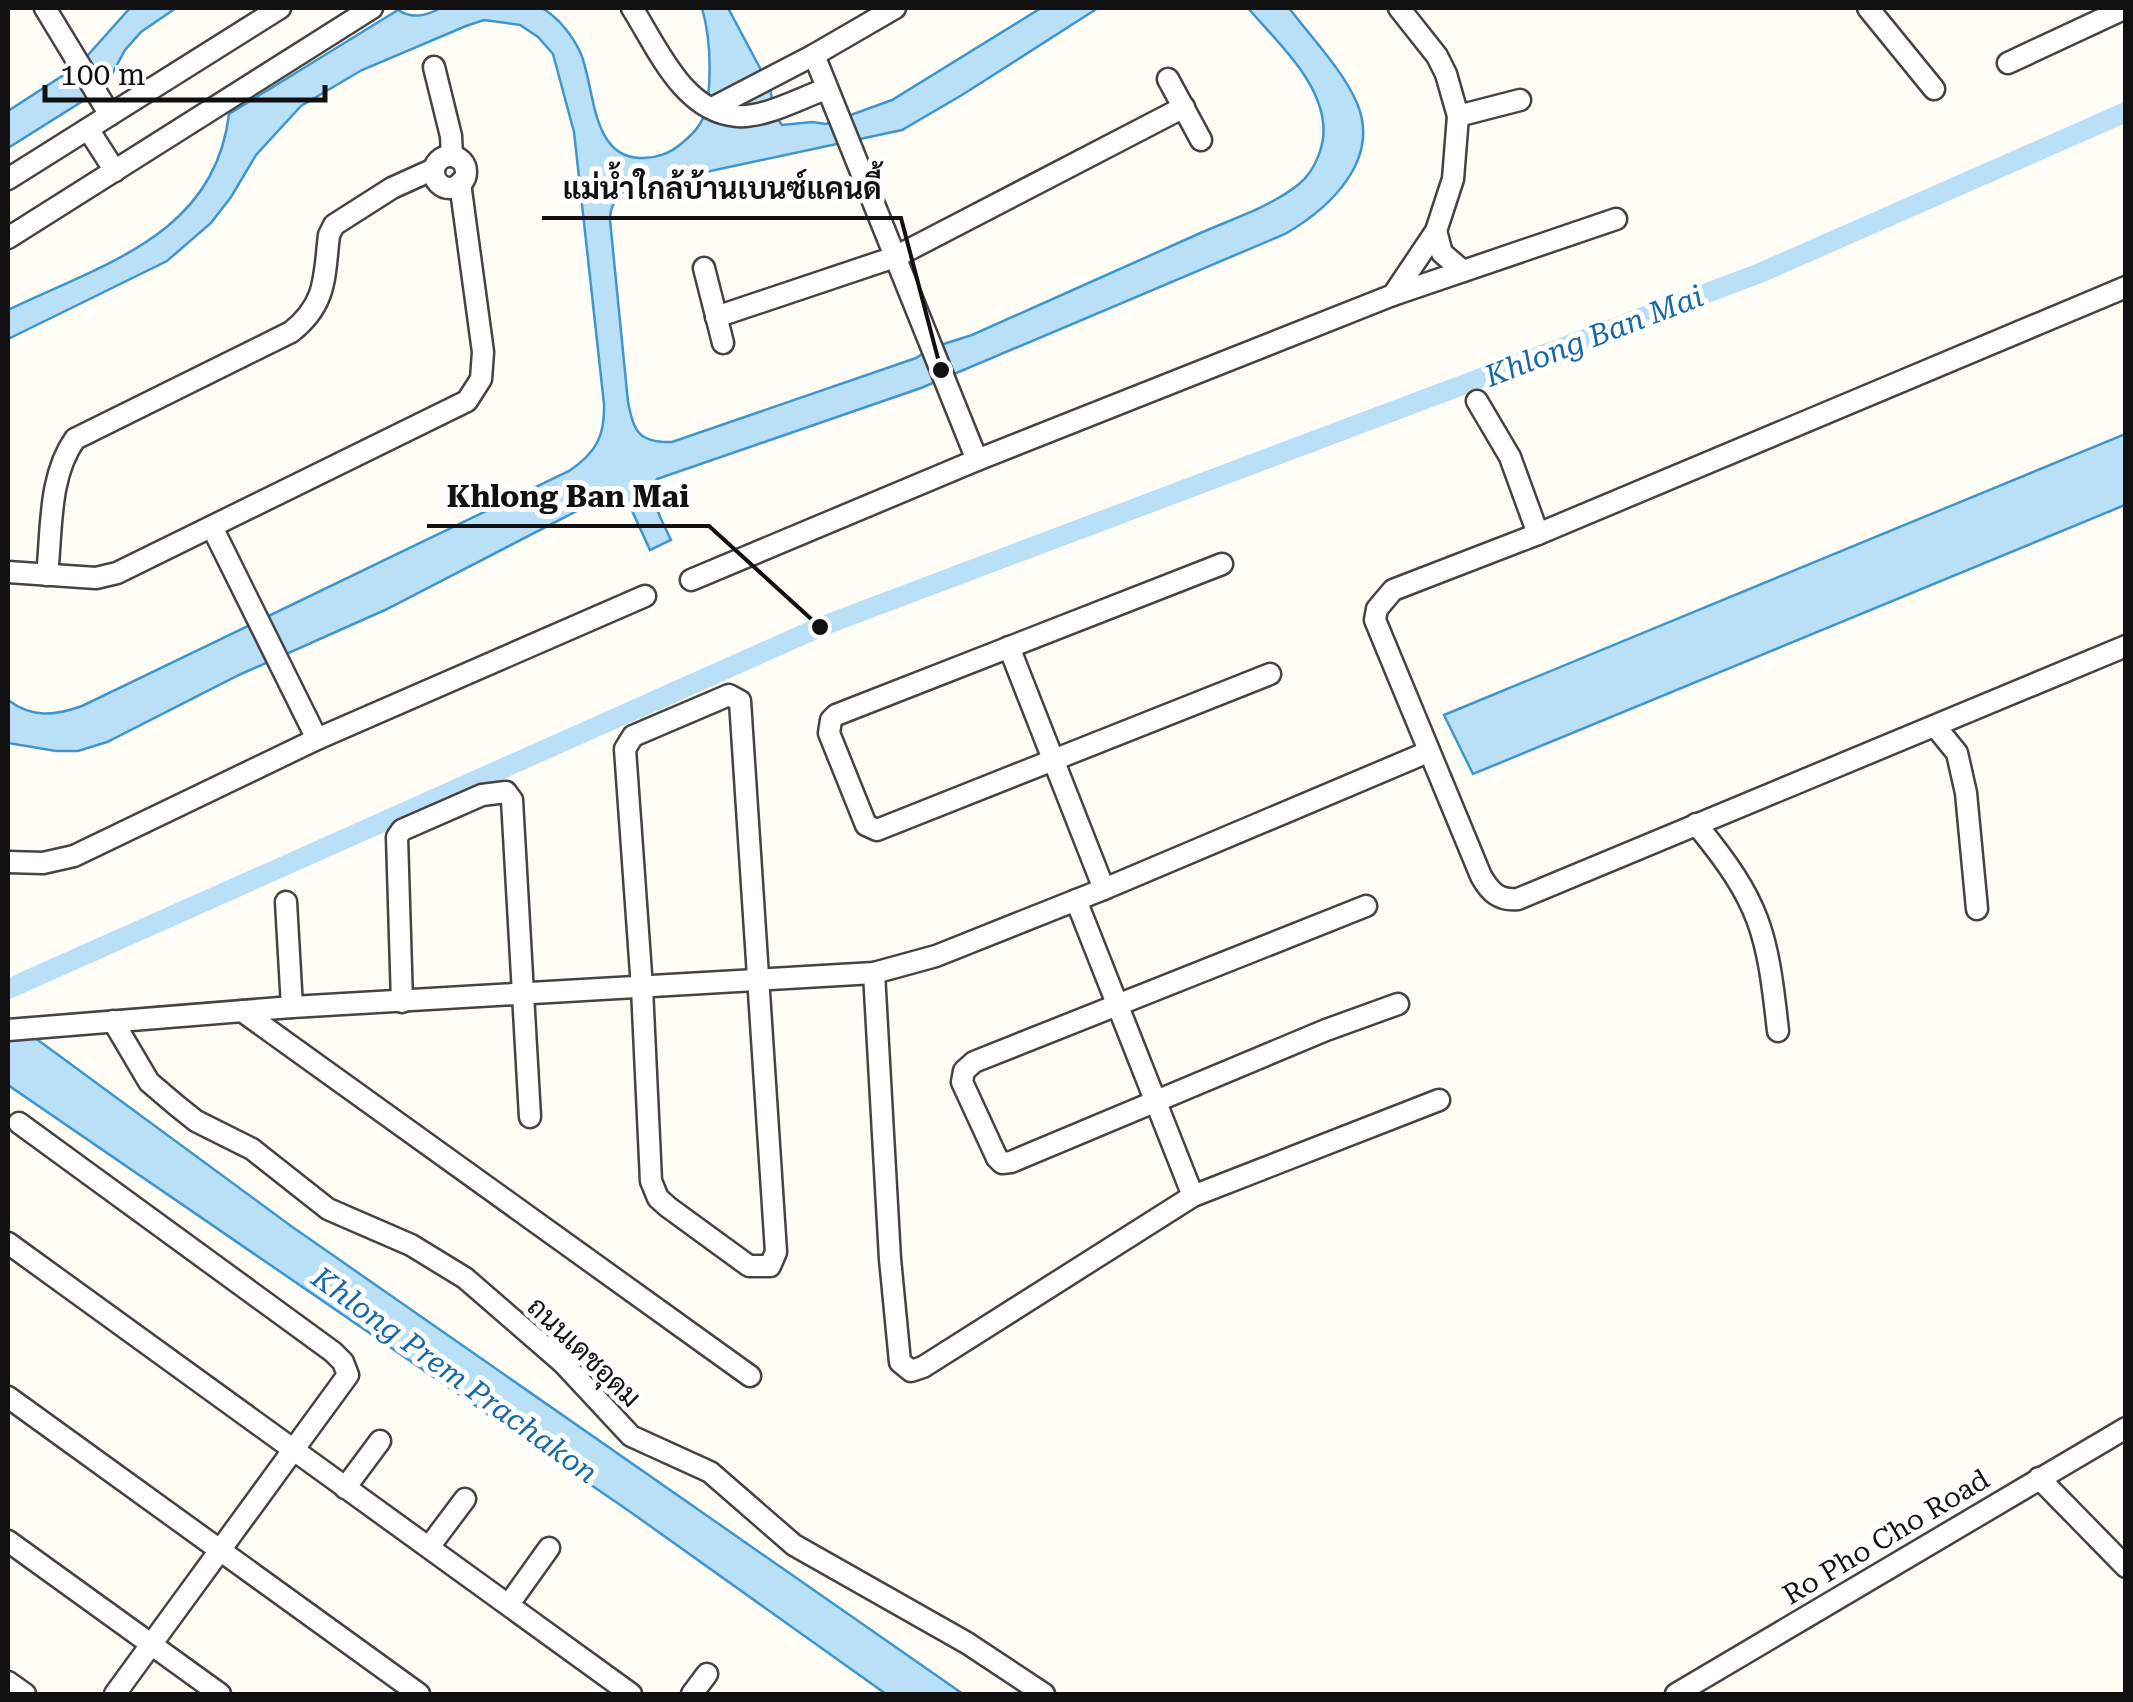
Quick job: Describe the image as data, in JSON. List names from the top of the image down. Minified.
{"streets":{"street":["ถนนเดชอุดม","Ro Pho Cho Road"]},"water":["Khlong Ban Mai","Khlong Prem Prachakon"],"places":["แม่น้ำใกล้บ้านเบนซ์แคนดี้","Khlong Ban Mai"],"scale_bar":"100 m"}
